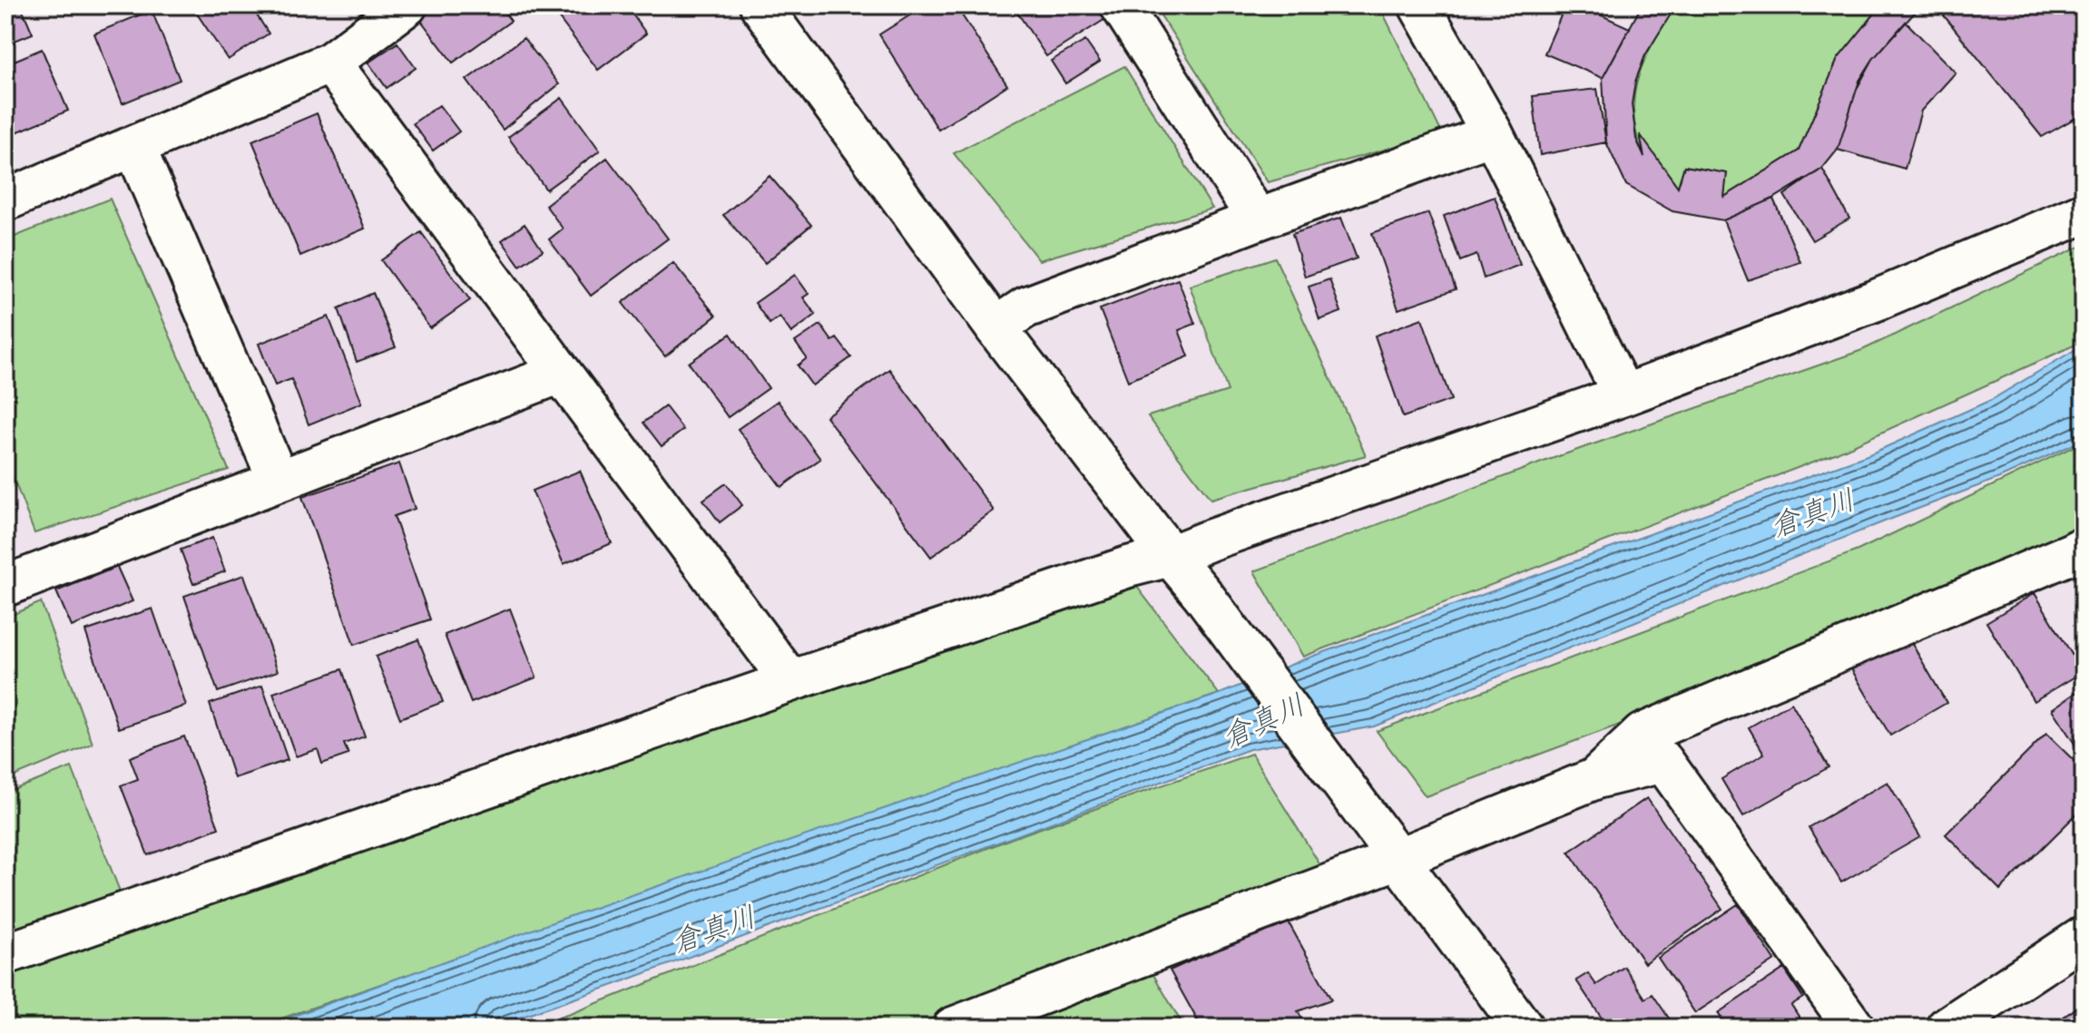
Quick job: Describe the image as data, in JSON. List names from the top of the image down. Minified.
{"water":["倉真川"]}
